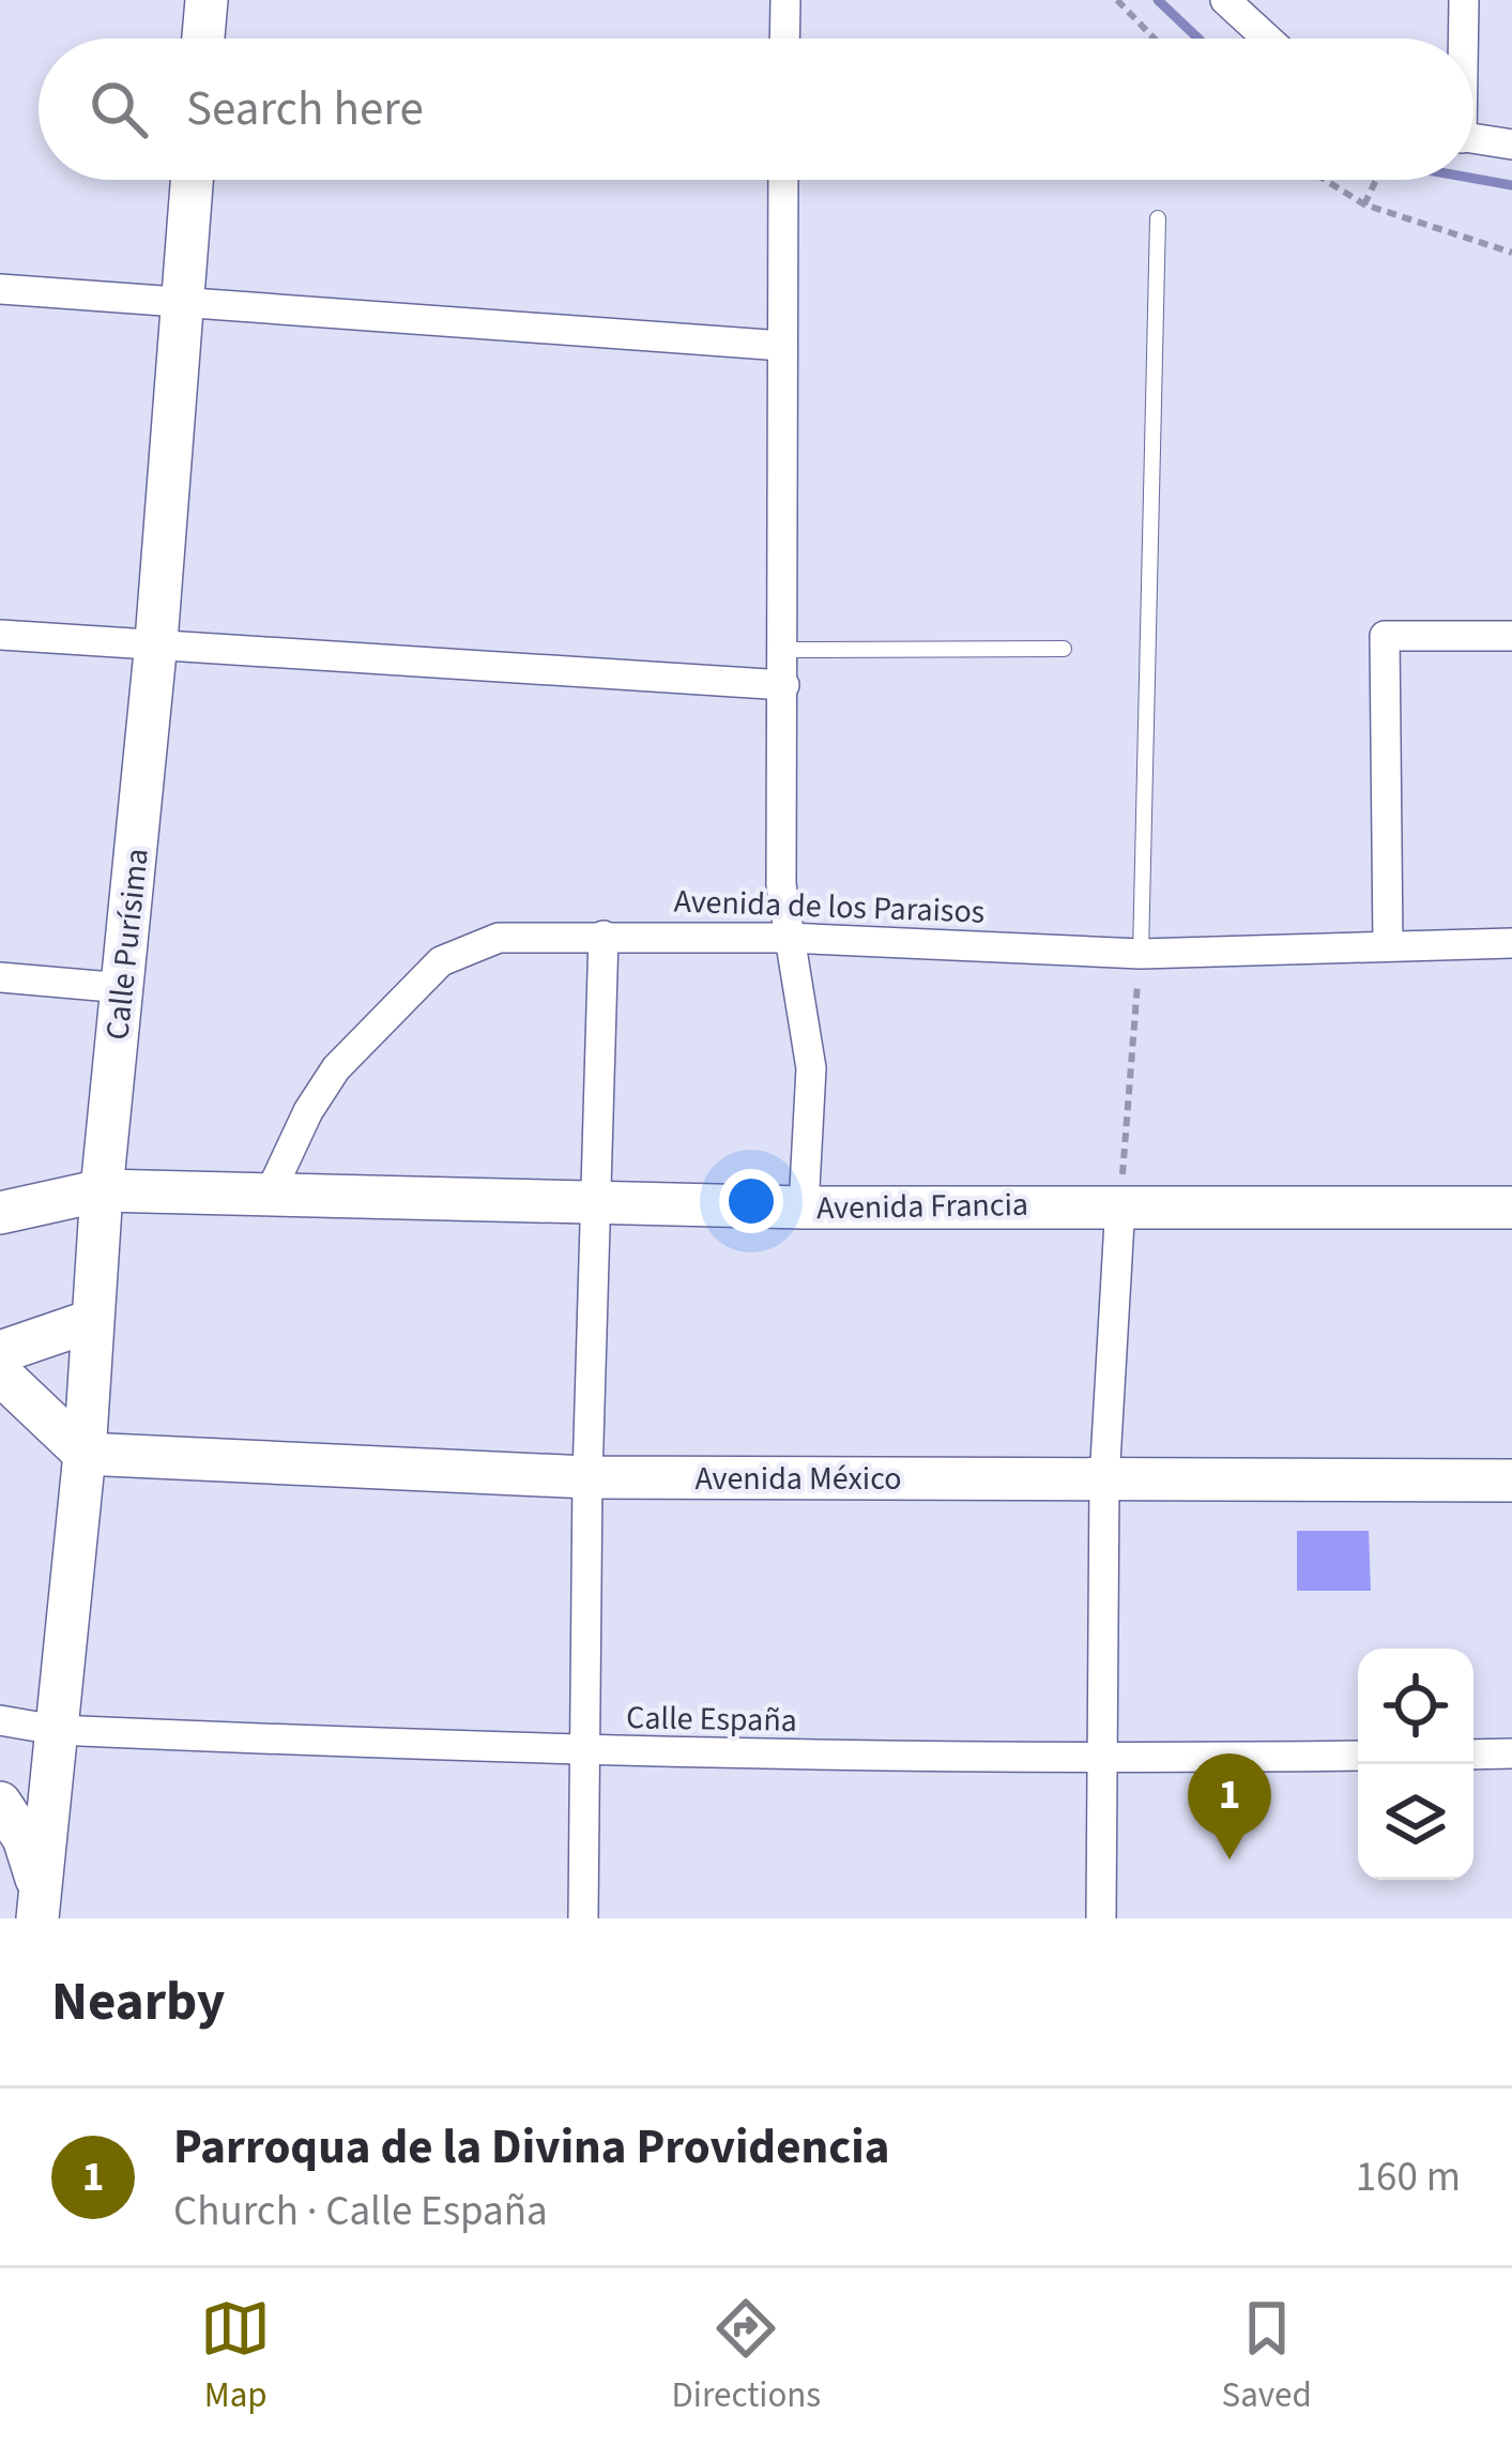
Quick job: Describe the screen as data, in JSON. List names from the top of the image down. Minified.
{"streets":{"street":["Avenida de los Paraisos","Calle Purísima","Avenida Francia","Avenida México","Calle España"]},"crossings":[["Avenida de los Paraisos","Avenida Francia"],["Calle Purísima","Avenida Francia"],["Calle Purísima","Avenida México"],["Calle Purísima","Calle España"]],"page":{"search":"Search here","pins":"1","heading":"Nearby","list":[{"mark":"1","name":"Parroqua de la Divina Providencia","note":"Church · Calle España","value":"160 m"}],"nav":["Map","Directions","Saved"]}}
